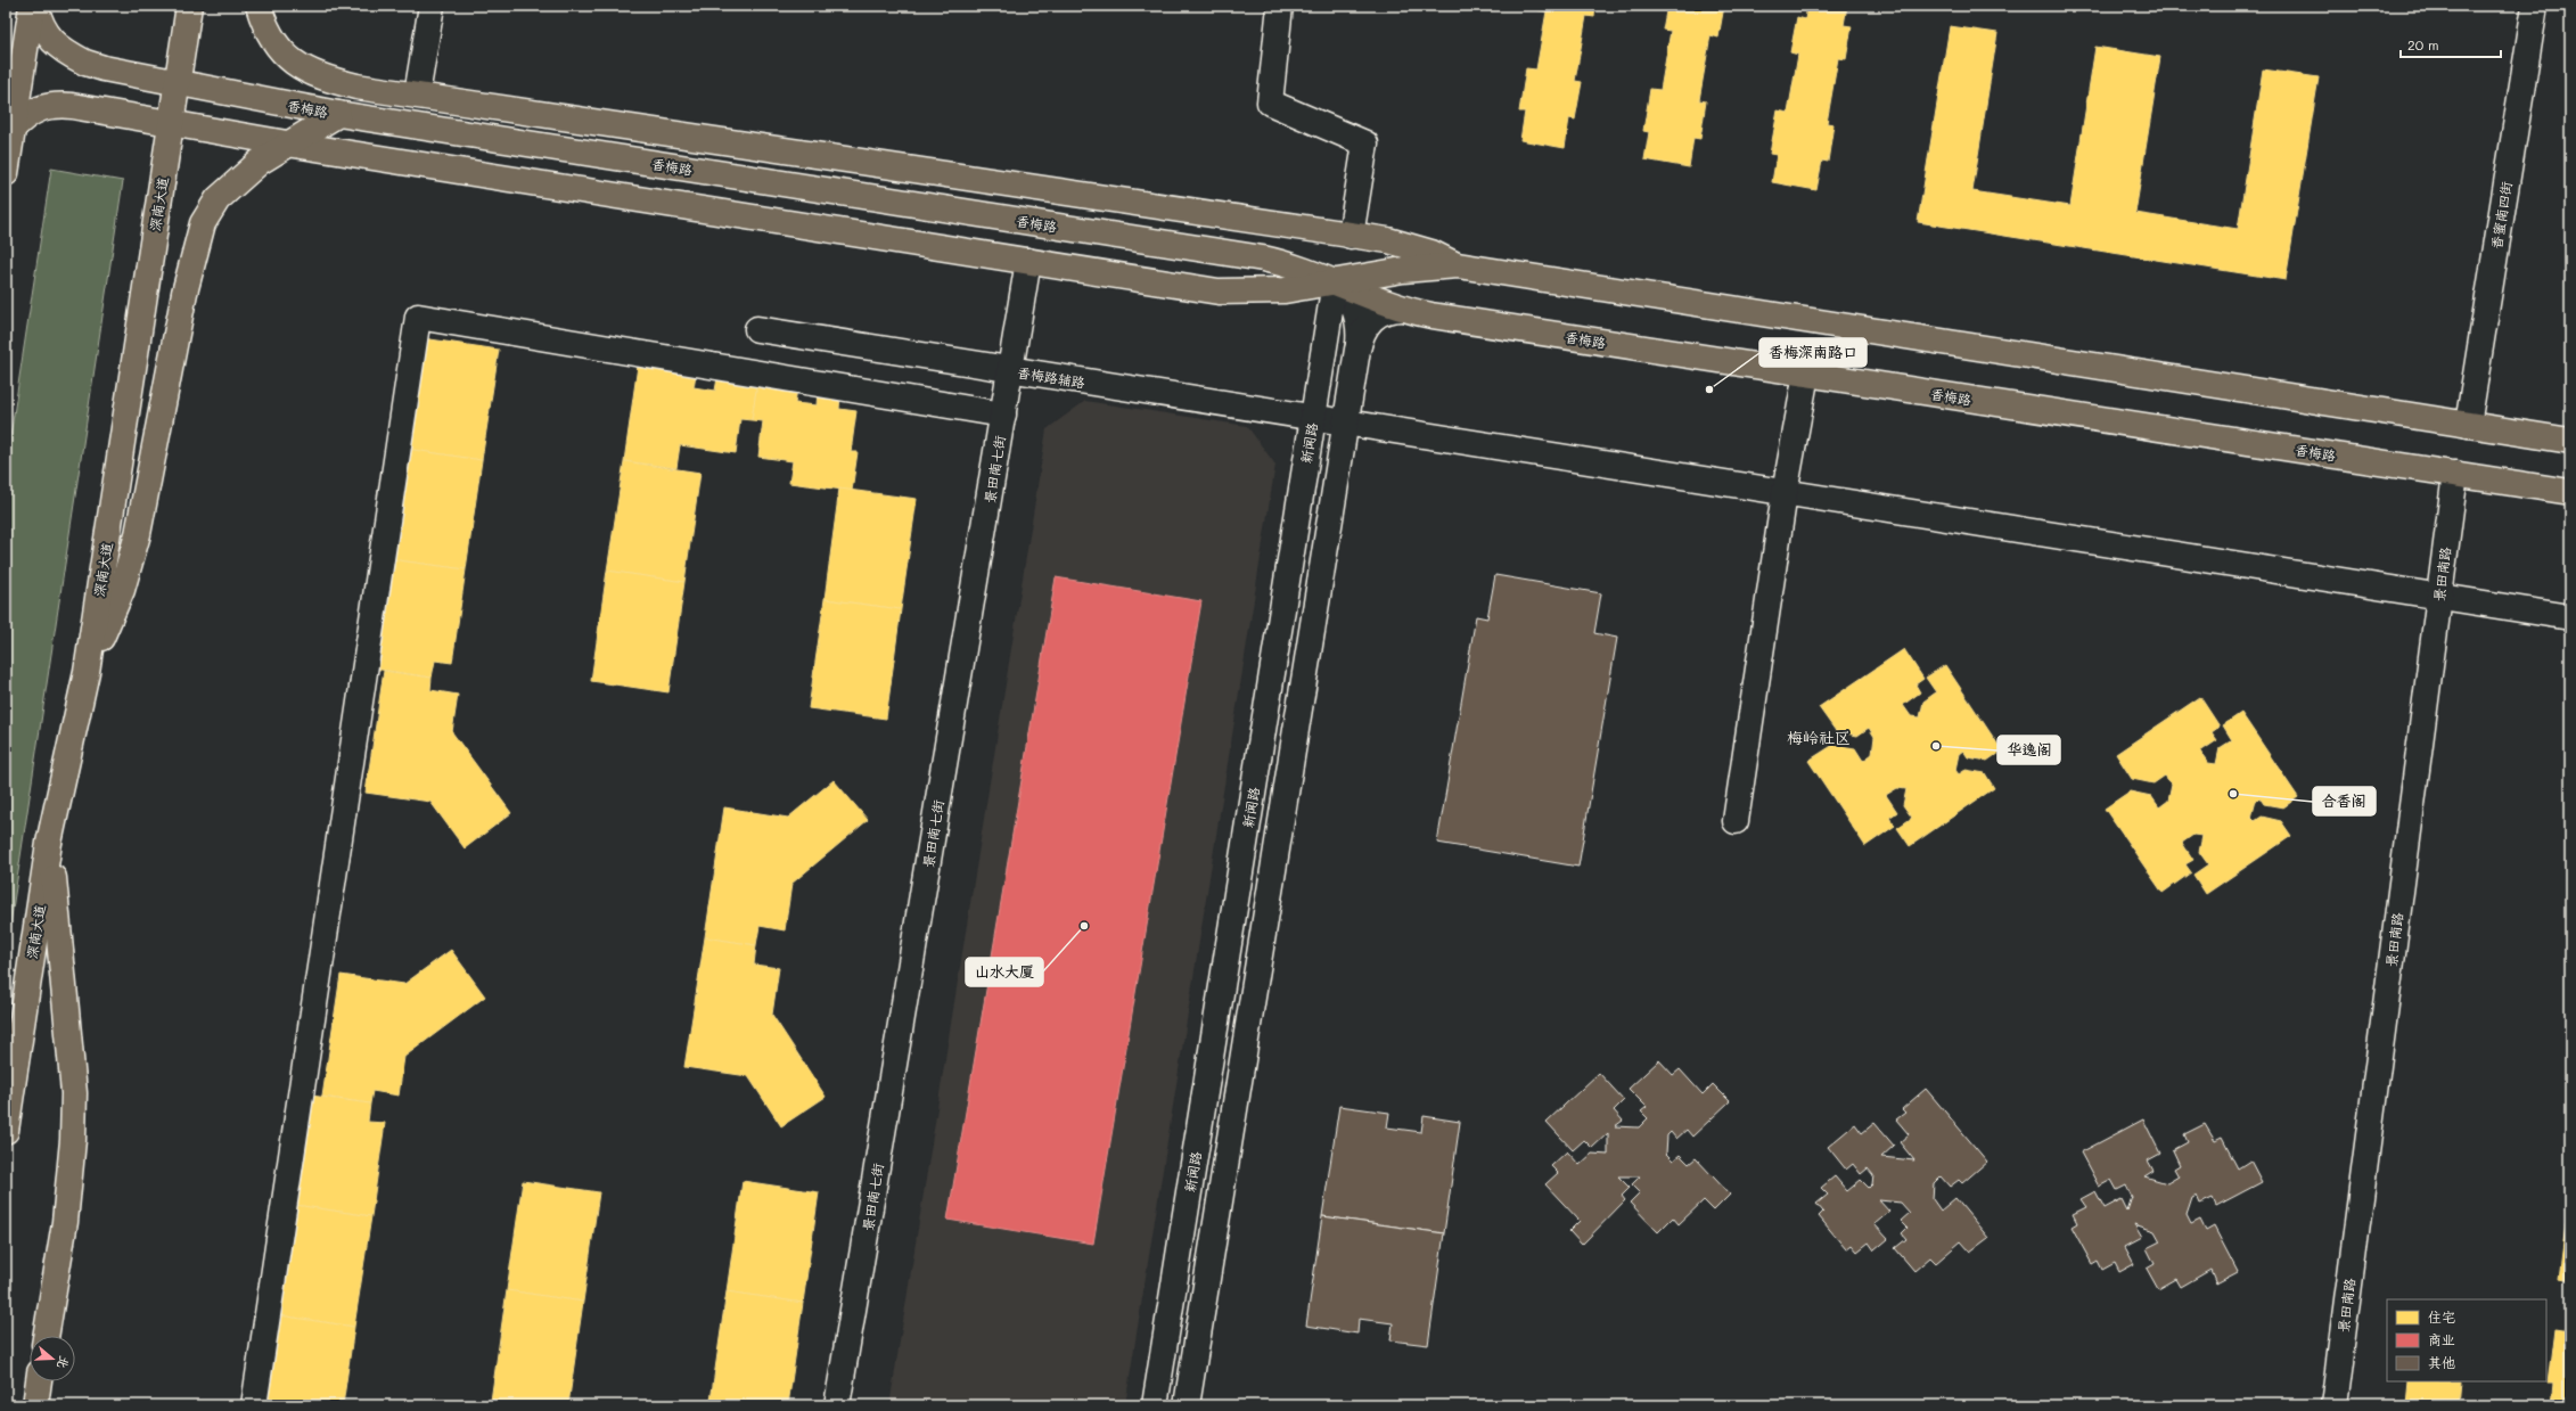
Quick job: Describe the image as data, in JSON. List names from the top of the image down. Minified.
{"streets":{"main road":["香梅路","深南大道"],"street":["香蜜南四街","香梅路辅路","新闻路","景田南七街","景田南路"]},"crossings":[["香梅路","深南大道"],["香梅路","香蜜南四街"],["香梅路","新闻路"],["香梅路","景田南七街"],["香梅路","景田南路"],["香梅路辅路","新闻路"],["香梅路辅路","景田南七街"],["香梅路辅路","景田南路"]],"districts":["梅岭社区"],"places":["香梅深南路口","华逸阁","合香阁","山水大厦"],"legend":["住宅","商业","其他"],"scale_bar":"20 m","north":"right"}
